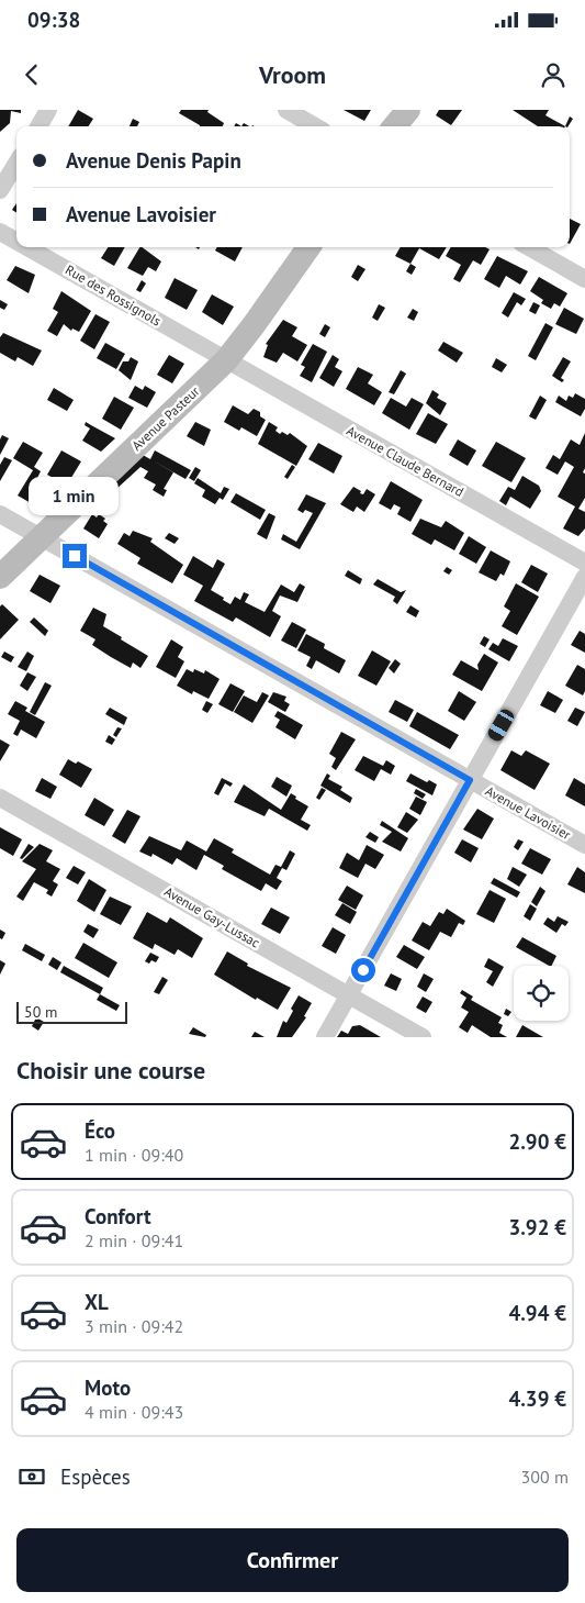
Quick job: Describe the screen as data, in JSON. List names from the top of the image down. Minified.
{"streets":{"street":["Rue des Rossignols","Avenue Pasteur","Avenue Claude Bernard","Avenue Lavoisier","Avenue Gay-Lussac"]},"crossings":[["Rue des Rossignols","Avenue Pasteur"],["Rue des Rossignols","Avenue Claude Bernard"],["Avenue Pasteur","Avenue Claude Bernard"],["Avenue Pasteur","Avenue Lavoisier"]],"scale_bar":"50 m","page":{"status":"09:38","header":"Vroom","banner":["Avenue Denis Papin","Avenue Lavoisier"],"bubble":"1 min","scale":"50 m","heading":"Choisir une course","list":[{"name":"Éco","note":"1 min · 09:40","value":"2.90 €"},{"name":"Confort","note":"2 min · 09:41","value":"3.92 €"},{"name":"XL","note":"3 min · 09:42","value":"4.94 €"},{"name":"Moto","note":"4 min · 09:43","value":"4.39 €"}],"pay":["Espèces","300 m"],"buttons":"Confirmer"}}
